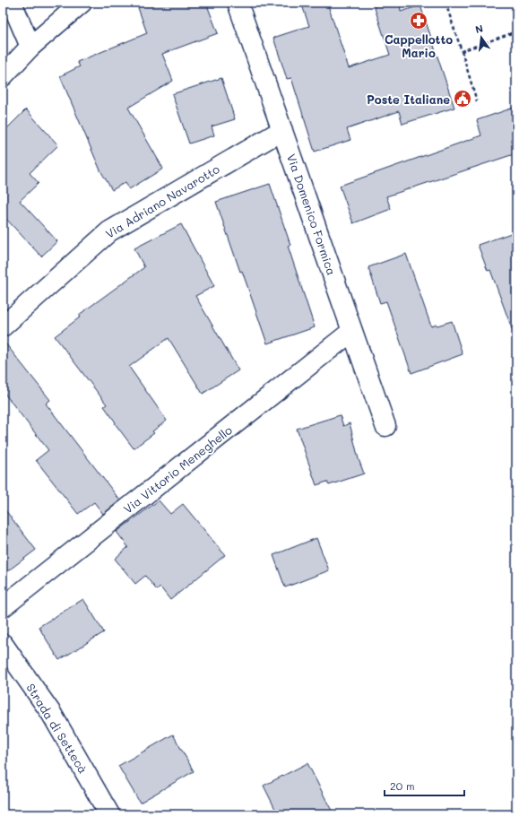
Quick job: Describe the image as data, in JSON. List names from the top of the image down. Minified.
{"streets":{"street":["Via Adriano Navarotto","Via Domenico Formica","Via Vittorio Meneghello","Strada di Settecà"]},"crossings":[["Via Adriano Navarotto","Via Domenico Formica"],["Via Domenico Formica","Via Vittorio Meneghello"]],"places":{"pharmacy":["Cappellotto Mario"],"public building":["Poste Italiane"]},"scale_bar":"20 m","north":"top"}
